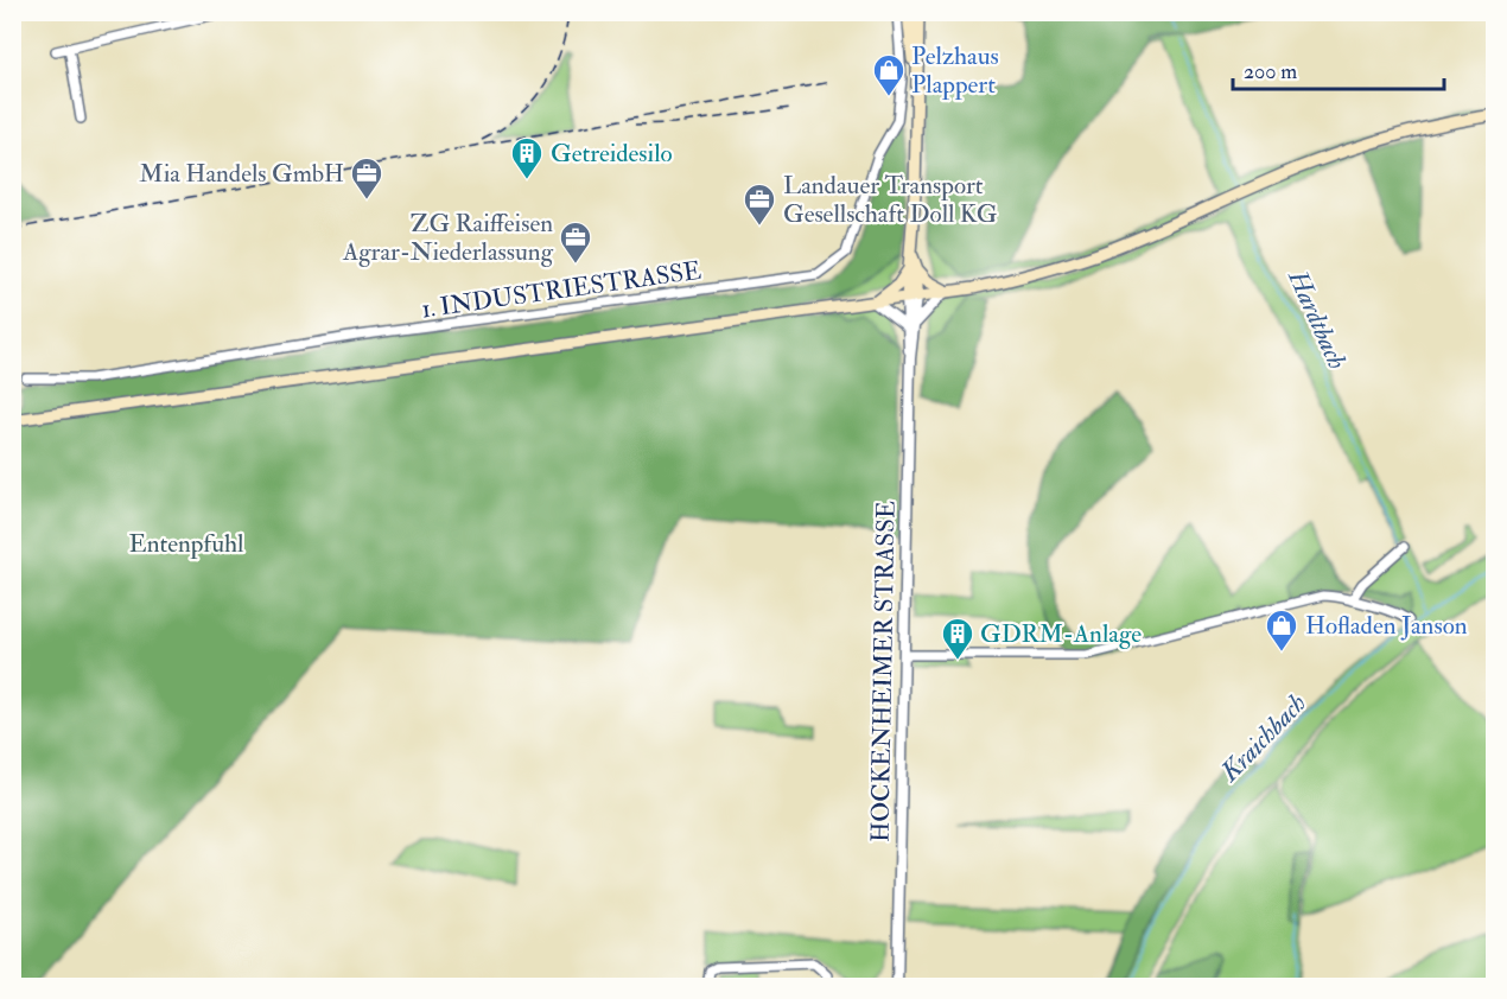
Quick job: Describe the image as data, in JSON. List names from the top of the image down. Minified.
{"streets":{"main road":["HOCKENHEIMER STRASSE"],"street":["1. INDUSTRIESTRASSE"]},"water":["Hardtbach","Kraichbach"],"parks":["Entenpfuhl"],"places":{"shop":["Pelzhaus Plappert","Hofladen Janson"],"building":["Getreidesilo","GDRM-Anlage"],"office":["Mia Handels GmbH","Landauer Transport Gesellschaft Doll KG","ZG Raiffeisen Agrar-Niederlassung"]},"scale_bar":"200 m"}
